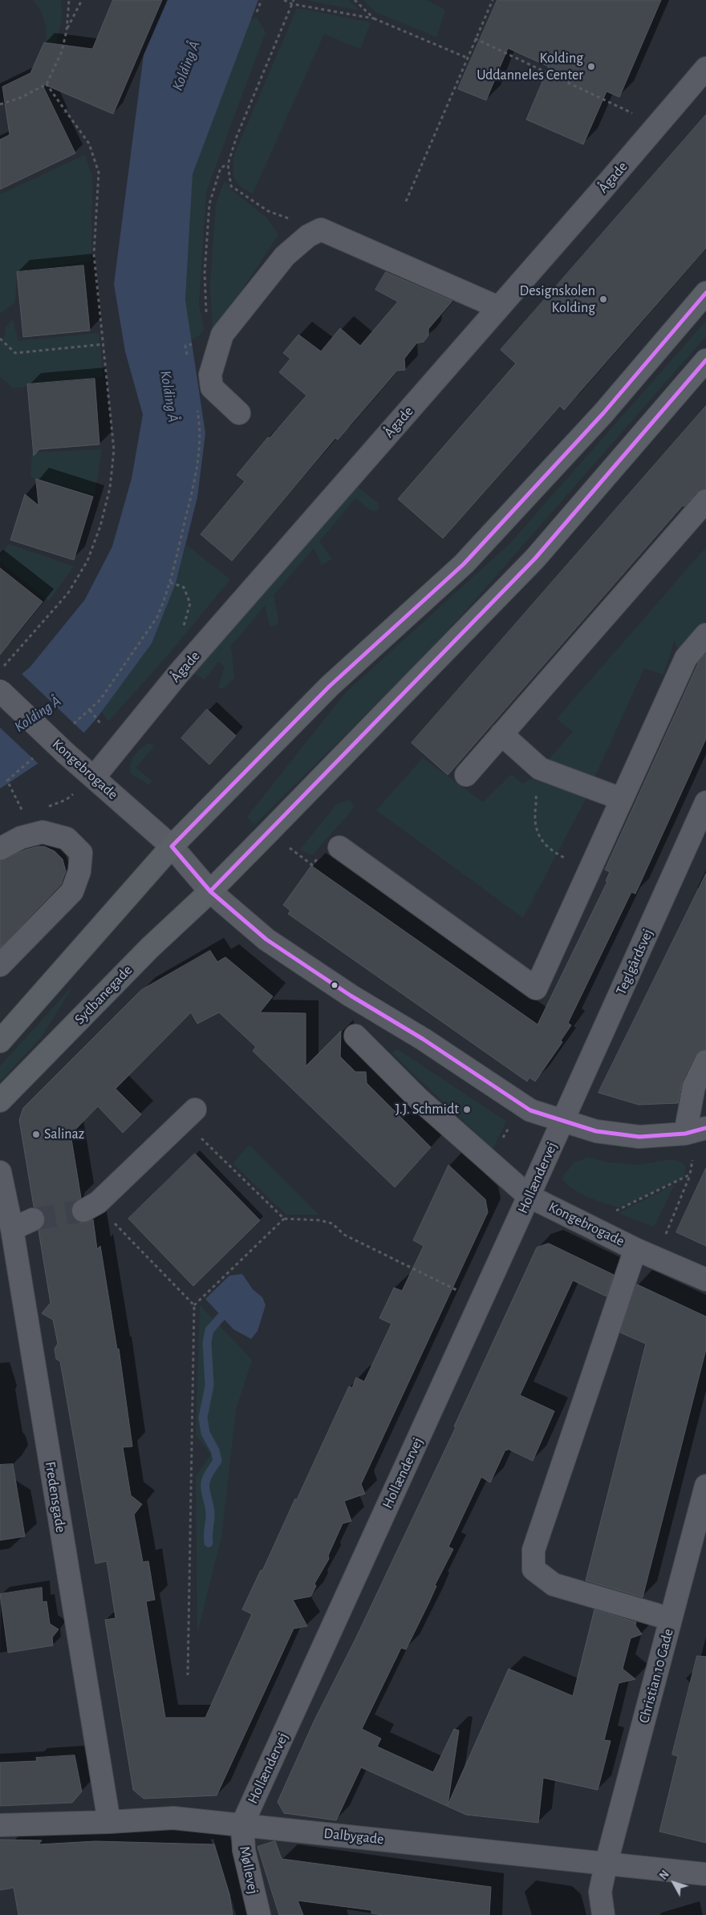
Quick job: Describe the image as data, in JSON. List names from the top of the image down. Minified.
{"streets":{"main road":["Sydbanegade"],"street":["Ågade","Kongebrogade","Teglgårdsvej","Hollændervej","Fredensgade","Christian 10 Gade","Dalbygade","Møllevej"]},"crossings":[["Ågade","Kongebrogade"],["Kongebrogade","Teglgårdsvej"],["Kongebrogade","Sydbanegade"],["Kongebrogade","Hollændervej"],["Teglgårdsvej","Hollændervej"],["Hollændervej","Dalbygade"],["Hollændervej","Møllevej"],["Fredensgade","Dalbygade"],["Christian 10 Gade","Dalbygade"],["Dalbygade","Møllevej"]],"water":["Kolding Å"],"places":["Kolding Uddanneles Center","Designskolen Kolding","J.J. Schmidt","Salinaz"],"north":"top left"}
